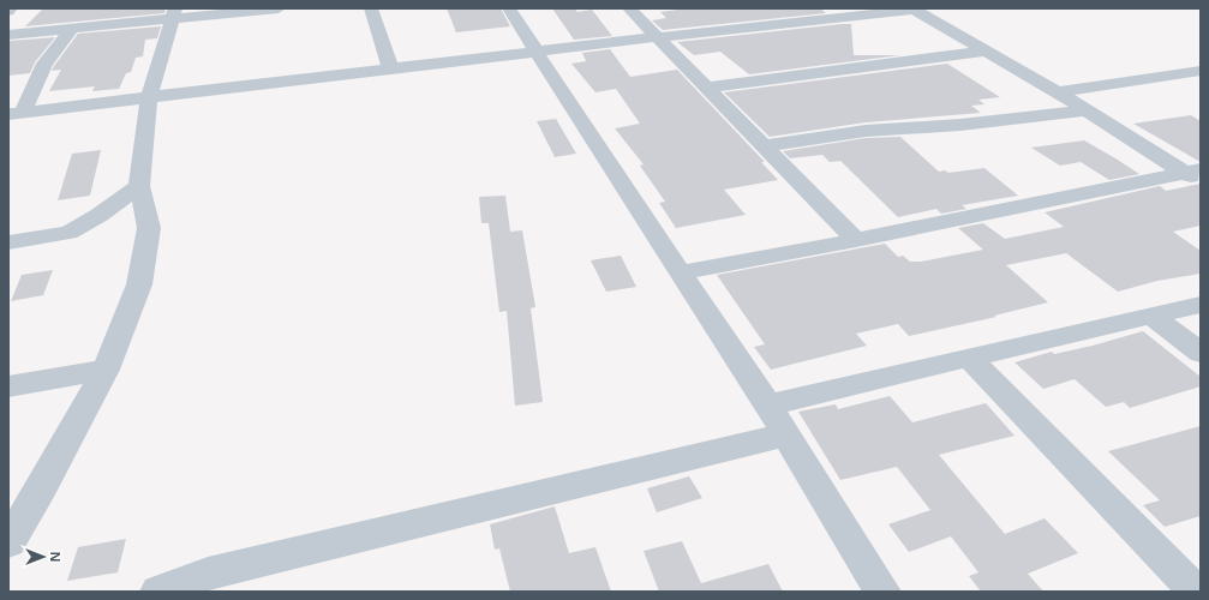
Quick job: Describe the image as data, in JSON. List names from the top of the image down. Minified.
{"north":"right"}
